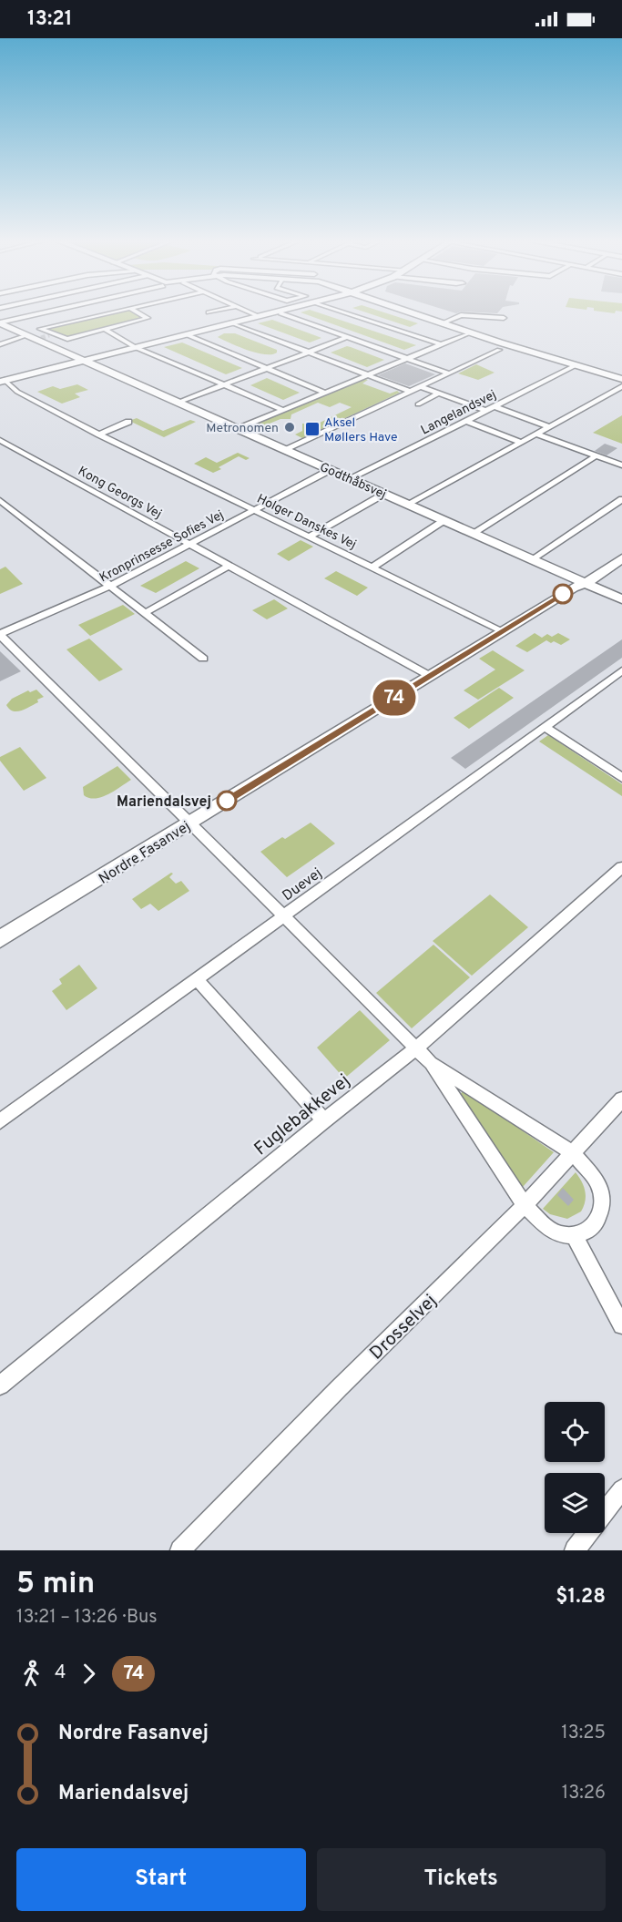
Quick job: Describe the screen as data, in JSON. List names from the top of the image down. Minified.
{"streets":{"street":["Langelandsvej","Godthåbsvej","Kong Georgs Vej","Holger Danskes Vej","Kronprinsesse Sofies Vej","Nordre Fasanvej","Duevej","Fuglebakkevej","Drosselvej"]},"crossings":[["Langelandsvej","Godthåbsvej"],["Godthåbsvej","Kronprinsesse Sofies Vej"],["Godthåbsvej","Nordre Fasanvej"],["Kong Georgs Vej","Kronprinsesse Sofies Vej"],["Kong Georgs Vej","Nordre Fasanvej"],["Holger Danskes Vej","Kronprinsesse Sofies Vej"],["Holger Danskes Vej","Nordre Fasanvej"]],"places":{"other":["Metronomen","Mariendalsvej"],"transit":["Aksel Møllers Have"]},"lines":["bus line 74"],"page":{"status":"13:21","on_map":"74","heading":["5 min","13:21 – 13:26 · Bus","$1.28"],"legs":["4","74"],"list":[{"name":"Nordre Fasanvej","value":"13:25"},{"name":"Mariendalsvej","value":"13:26"}],"buttons":["Start","Tickets"]}}
